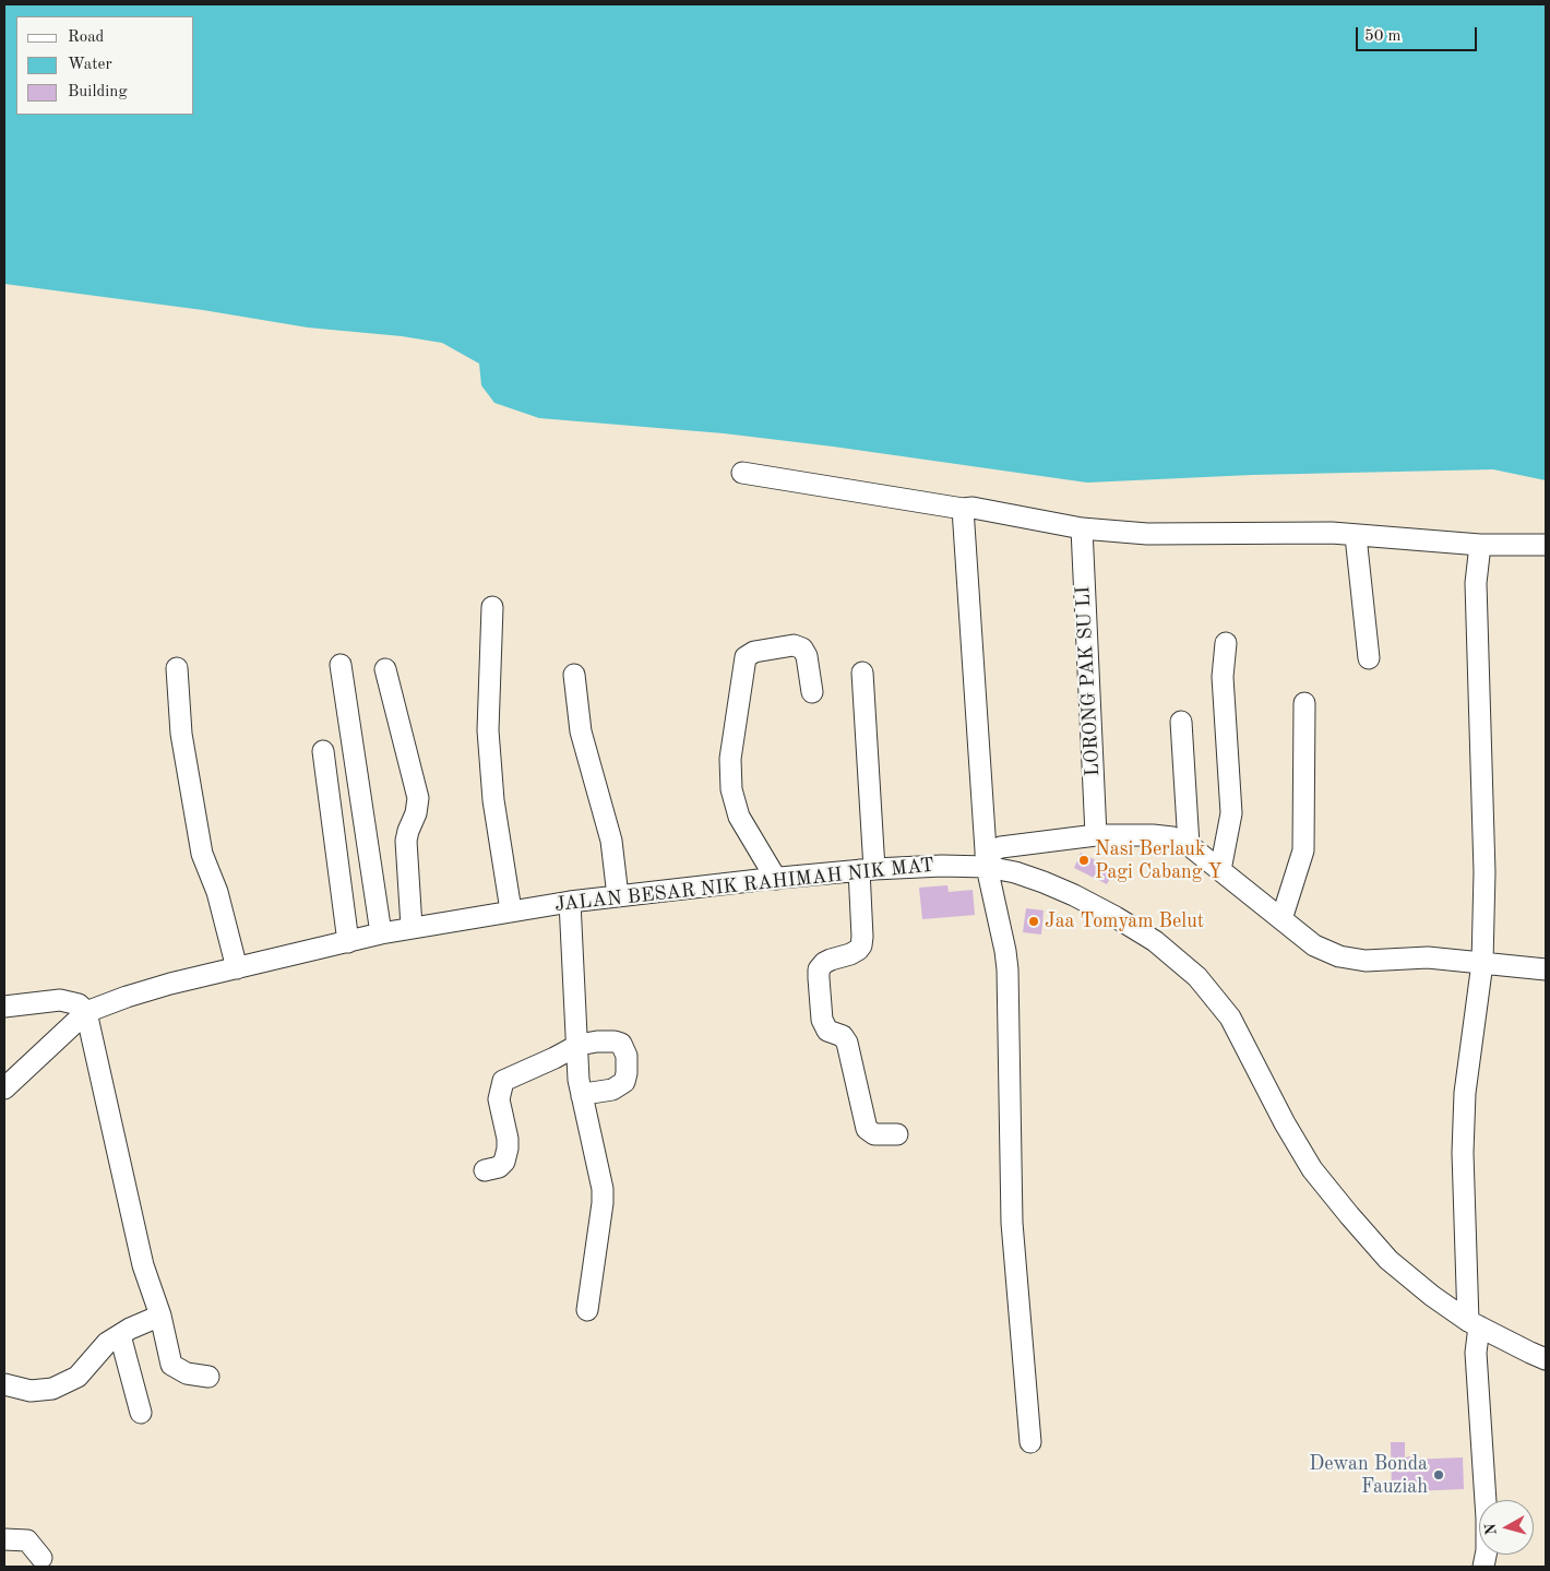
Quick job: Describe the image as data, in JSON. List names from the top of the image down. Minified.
{"streets":{"street":["LORONG PAK SU LI","JALAN BESAR NIK RAHIMAH NIK MAT"]},"places":["Nasi Berlauk Pagi Cabang Y","Jaa Tomyam Belut","Dewan Bonda Fauziah"],"legend":["Road","Water","Building"],"scale_bar":"50 m","north":"left"}
